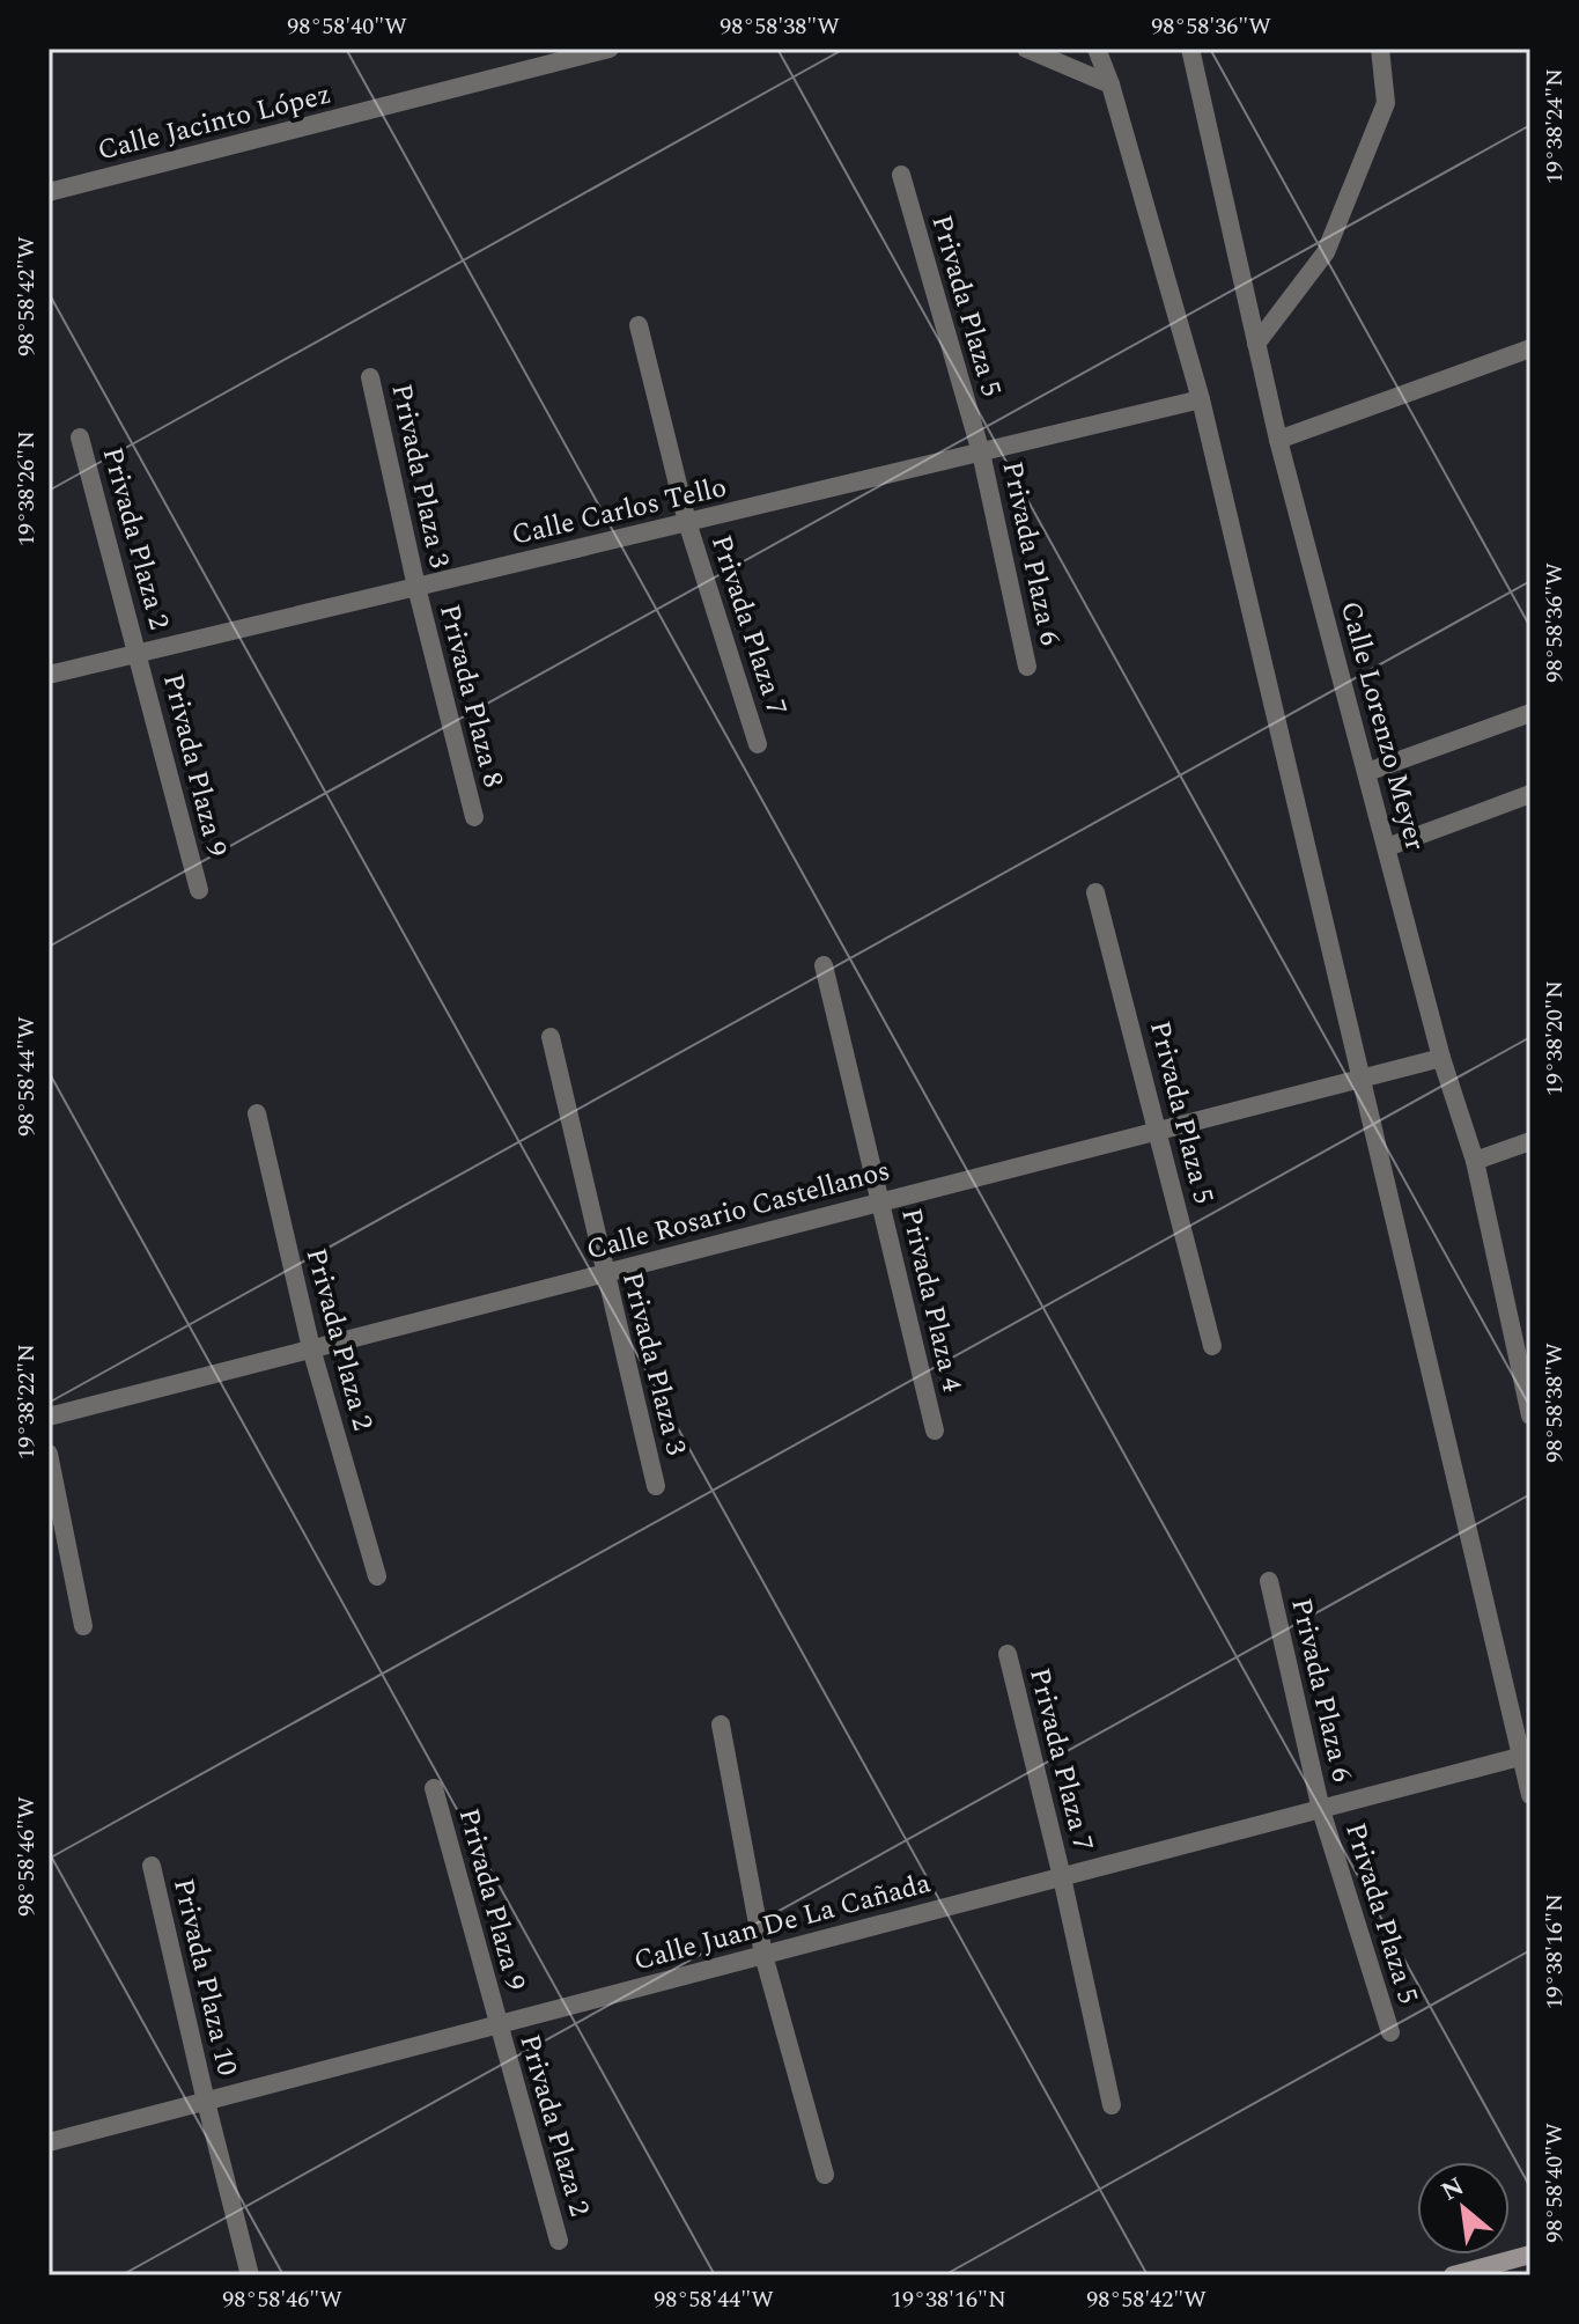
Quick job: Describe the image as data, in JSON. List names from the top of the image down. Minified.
{"streets":{"street":["Calle Jacinto López","Privada Plaza 5","Privada Plaza 3","Calle Carlos Tello","Privada Plaza 2","Privada Plaza 6","Privada Plaza 7","Privada Plaza 8","Calle Lorenzo Meyer","Privada Plaza 9","Calle Rosario Castellanos","Privada Plaza 4","Calle Juan De La Cañada","Privada Plaza 10"]},"crossings":[["Privada Plaza 5","Calle Carlos Tello"],["Privada Plaza 5","Privada Plaza 6"],["Privada Plaza 5","Calle Rosario Castellanos"],["Privada Plaza 5","Calle Juan De La Cañada"],["Privada Plaza 3","Calle Carlos Tello"],["Privada Plaza 3","Privada Plaza 8"],["Privada Plaza 3","Calle Rosario Castellanos"],["Calle Carlos Tello","Privada Plaza 2"],["Calle Carlos Tello","Privada Plaza 6"],["Calle Carlos Tello","Privada Plaza 7"],["Calle Carlos Tello","Privada Plaza 8"],["Calle Carlos Tello","Privada Plaza 9"],["Privada Plaza 2","Privada Plaza 9"],["Privada Plaza 2","Calle Rosario Castellanos"],["Privada Plaza 2","Calle Juan De La Cañada"],["Privada Plaza 6","Calle Juan De La Cañada"],["Privada Plaza 7","Calle Juan De La Cañada"],["Calle Lorenzo Meyer","Calle Rosario Castellanos"],["Privada Plaza 9","Calle Juan De La Cañada"],["Calle Rosario Castellanos","Privada Plaza 4"],["Calle Juan De La Cañada","Privada Plaza 10"]],"north":"top left","coordinates":["98°58'40\"W","98°58'38\"W","98°58'36\"W","19°38'24\"N","98°58'42\"W","19°38'26\"N","19°38'20\"N","98°58'44\"W","19°38'22\"N","98°58'46\"W","19°38'16\"N"]}
